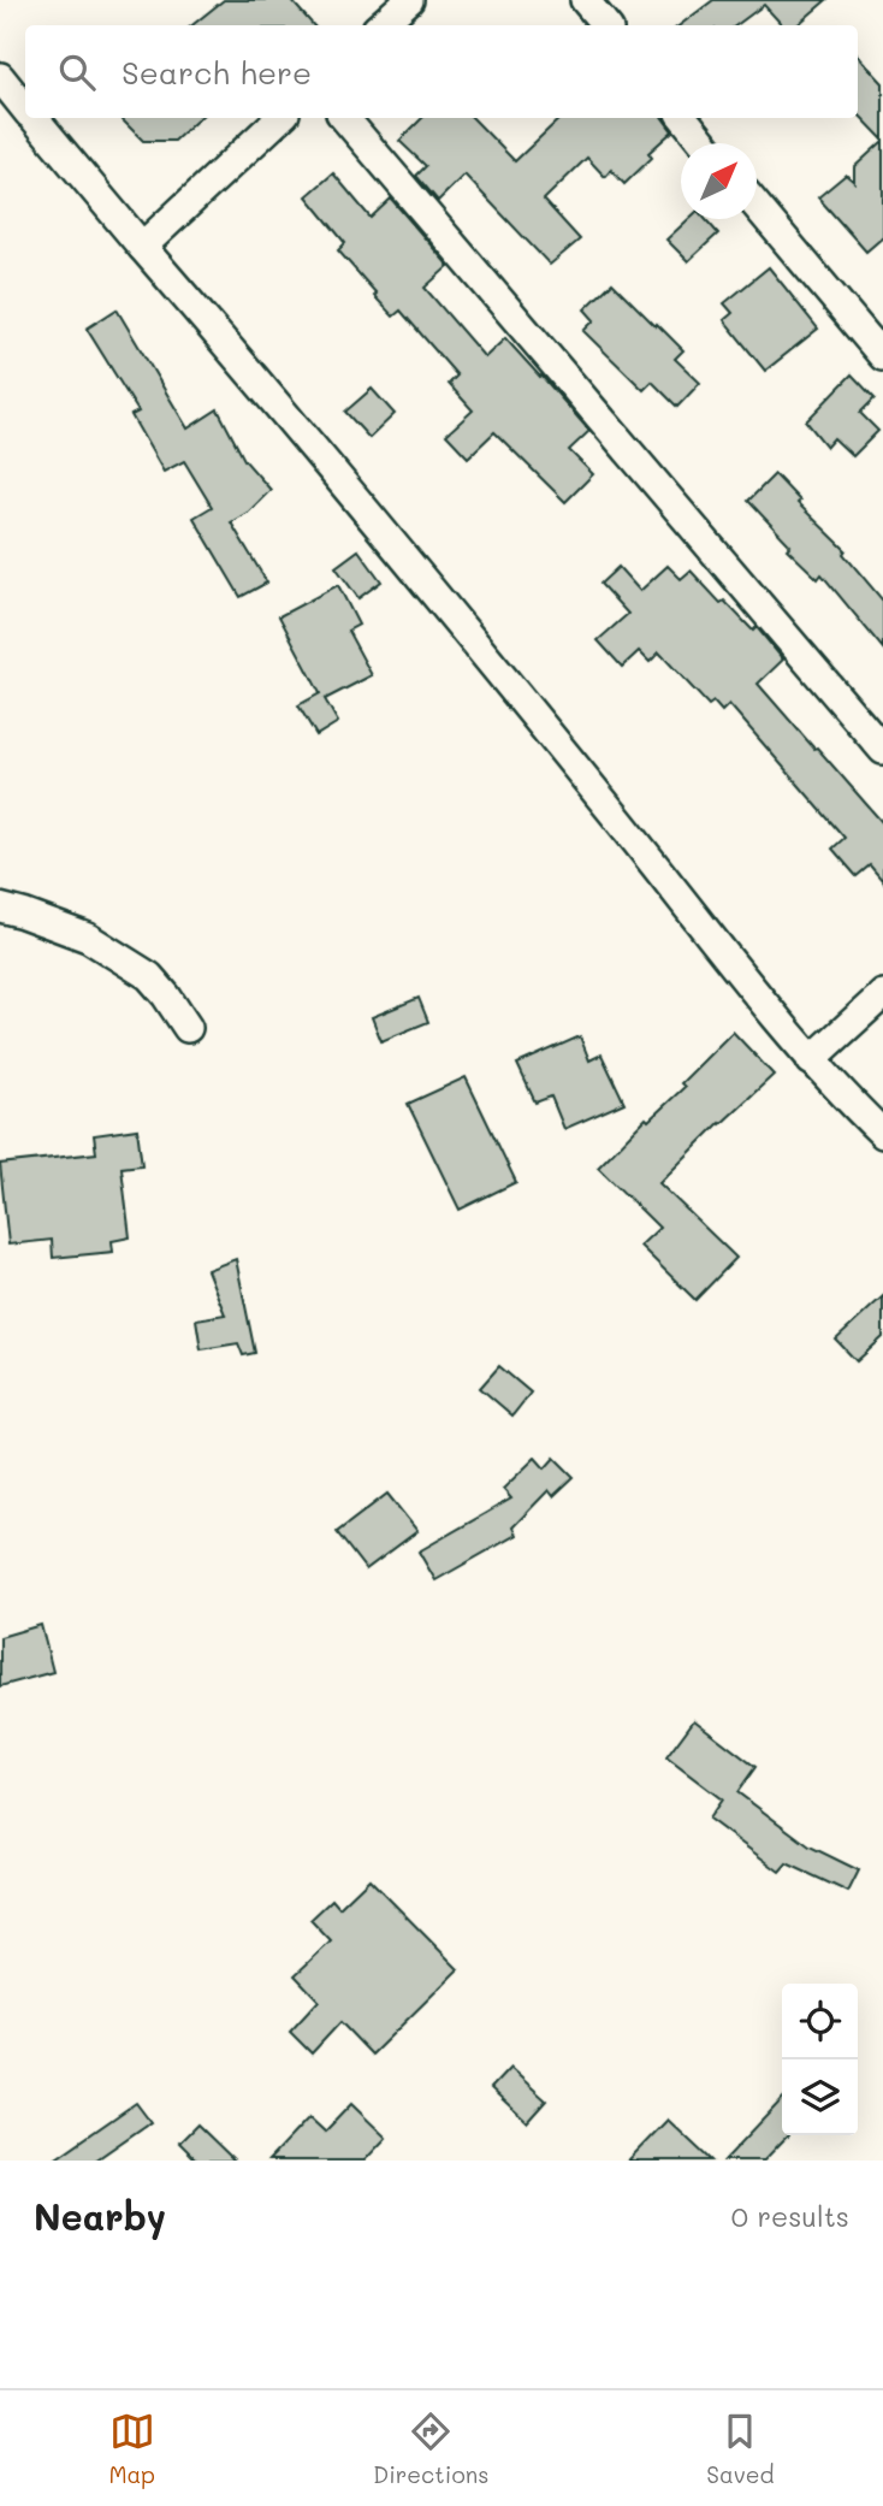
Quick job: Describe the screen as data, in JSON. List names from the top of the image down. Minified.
{"north":"top right","page":{"search":"Search here","heading":["Nearby","0 results"],"nav":["Map","Directions","Saved"]}}
